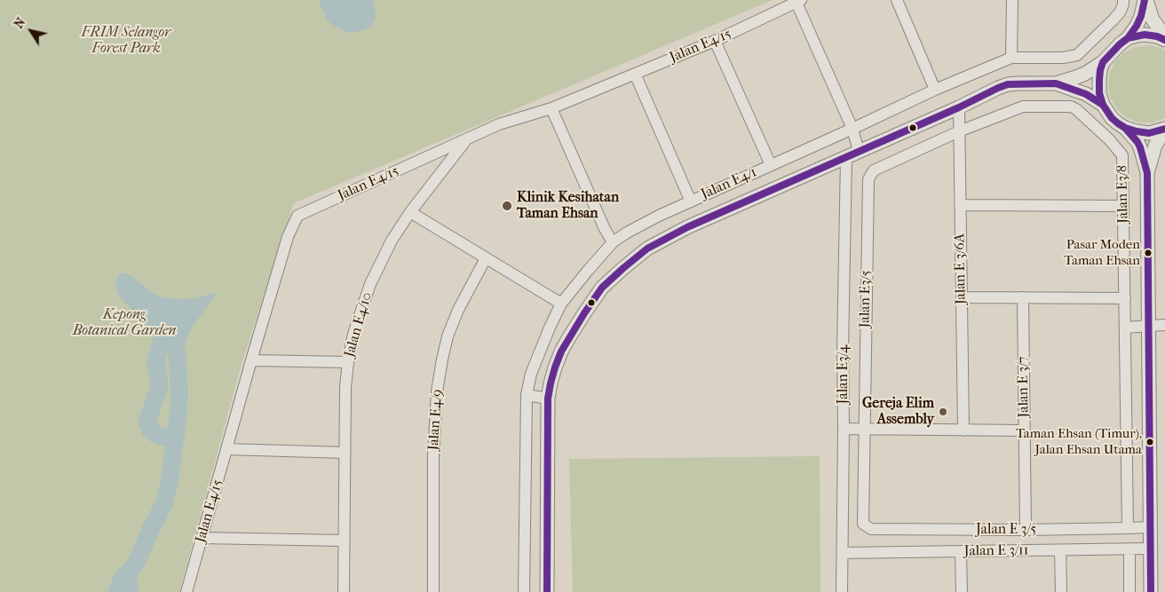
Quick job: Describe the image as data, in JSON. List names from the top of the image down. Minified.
{"streets":{"street":["Jalan E4/15","Jalan E4/1","Jalan E3/8","Jalan E 3/6A","Jalan E3/5","Jalan E4/10","Jalan E3/4","Jalan E 3/7","Jalan E4/9","Jalan E 3/5","Jalan E 3/11"]},"crossings":[["Jalan E4/15","Jalan E4/10"],["Jalan E3/8","Jalan E 3/6A"],["Jalan E3/8","Jalan E3/5"],["Jalan E3/8","Jalan E 3/5"],["Jalan E 3/6A","Jalan E3/5"],["Jalan E3/5","Jalan E 3/5"],["Jalan E3/4","Jalan E 3/11"],["Jalan E 3/7","Jalan E 3/5"]],"parks":["FRIM Selangor Forest Park","Kepong Botanical Garden"],"places":["Klinik Kesihatan Taman Ehsan","Pasar Moden Taman Ehsan","Gereja Elim Assembly","Taman Ehsan (Timur), Jalan Ehsan Utama"],"north":"top left"}
